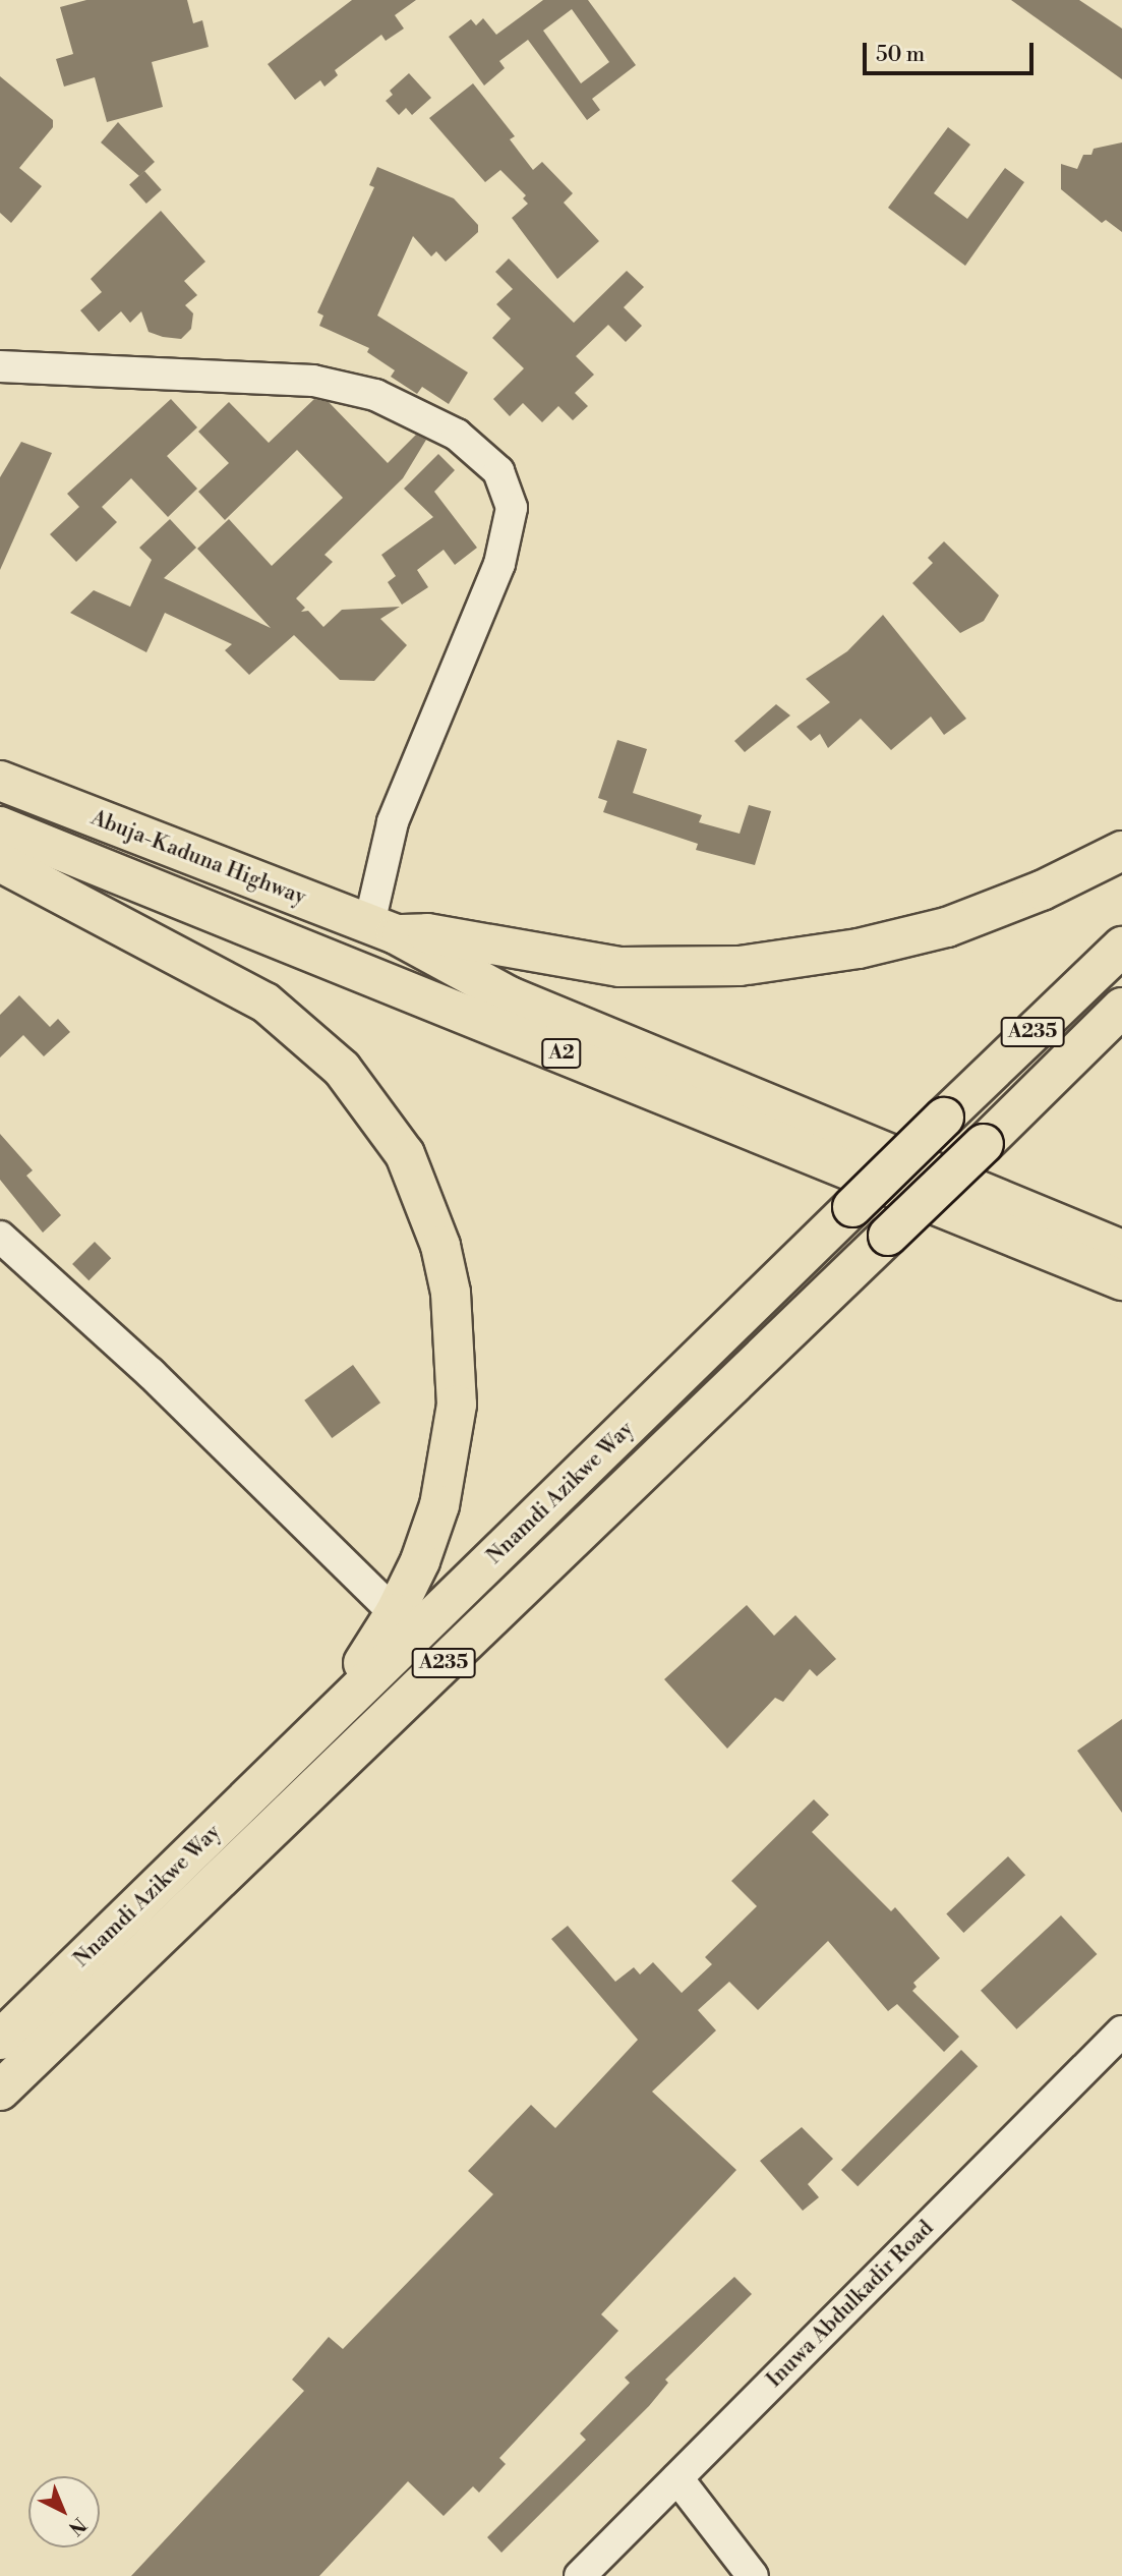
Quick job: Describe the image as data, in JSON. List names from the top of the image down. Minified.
{"streets":{"highway":["Abuja-Kaduna Highway","A235","A2","Nnamdi Azikwe Way"],"street":["Inuwa Abdulkadir Road"]},"scale_bar":"50 m","north":"bottom right"}
